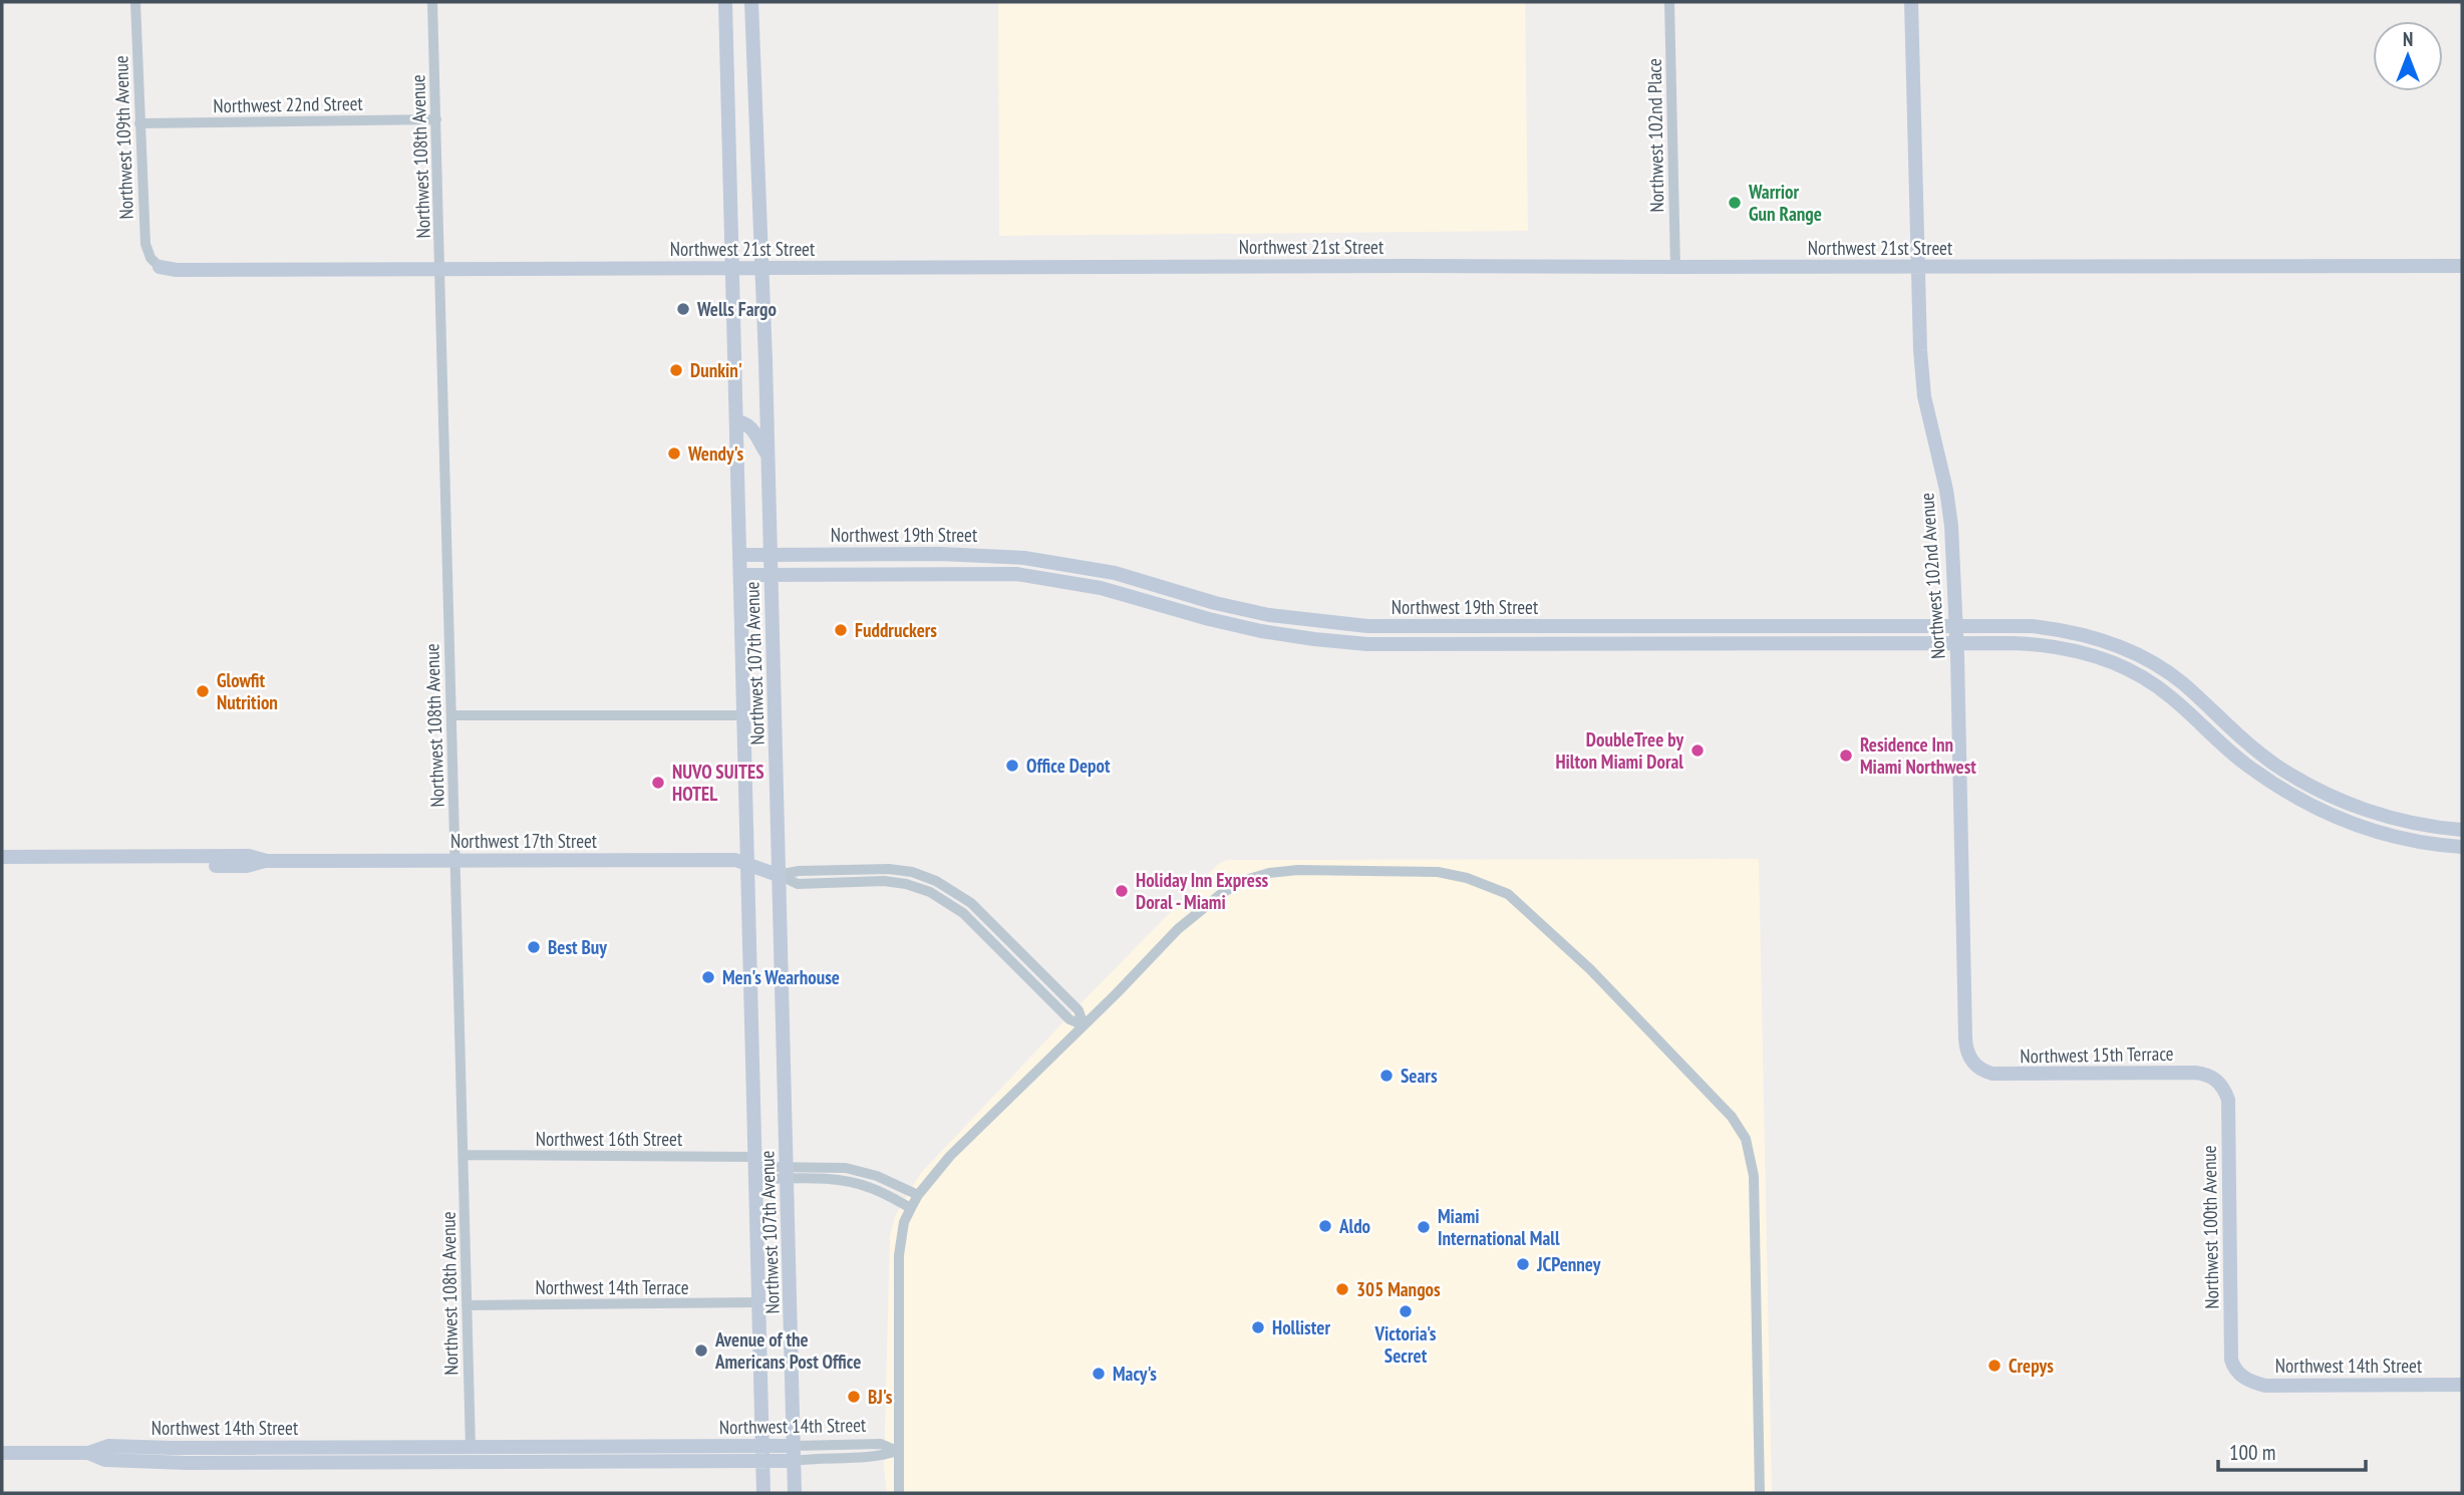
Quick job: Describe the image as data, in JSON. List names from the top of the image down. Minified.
{"streets":{"street":["Northwest 22nd Street","Northwest 102nd Place","Northwest 109th Avenue","Northwest 108th Avenue","Northwest 21st Street","Northwest 19th Street","Northwest 102nd Avenue","Northwest 107th Avenue","Northwest 17th Street","Northwest 15th Terrace","Northwest 16th Street","Northwest 100th Avenue","Northwest 14th Terrace","Northwest 14th Street"]},"crossings":[["Northwest 22nd Street","Northwest 109th Avenue"],["Northwest 22nd Street","Northwest 108th Avenue"],["Northwest 102nd Place","Northwest 21st Street"],["Northwest 109th Avenue","Northwest 21st Street"],["Northwest 108th Avenue","Northwest 21st Street"],["Northwest 108th Avenue","Northwest 17th Street"],["Northwest 108th Avenue","Northwest 16th Street"],["Northwest 108th Avenue","Northwest 14th Terrace"],["Northwest 108th Avenue","Northwest 14th Street"],["Northwest 21st Street","Northwest 102nd Avenue"],["Northwest 21st Street","Northwest 107th Avenue"],["Northwest 19th Street","Northwest 102nd Avenue"],["Northwest 19th Street","Northwest 107th Avenue"],["Northwest 102nd Avenue","Northwest 15th Terrace"],["Northwest 107th Avenue","Northwest 17th Street"],["Northwest 107th Avenue","Northwest 16th Street"],["Northwest 107th Avenue","Northwest 14th Terrace"],["Northwest 107th Avenue","Northwest 14th Street"],["Northwest 15th Terrace","Northwest 100th Avenue"],["Northwest 100th Avenue","Northwest 14th Street"]],"places":["Warrior Gun Range","Wells Fargo","Dunkin'","Wendy's","Fuddruckers","Glowfit Nutrition","DoubleTree by Hilton Miami Doral","Residence Inn Miami Northwest","Office Depot","NUVO SUITES HOTEL","Holiday Inn Express Doral - Miami","Best Buy","Men's Wearhouse","Sears","Aldo","Miami International Mall","JCPenney","305 Mangos","Victoria's Secret","Hollister","Avenue of the Americans Post Office","Crepys","Macy's","BJ's"],"scale_bar":"100 m","north":"top"}
